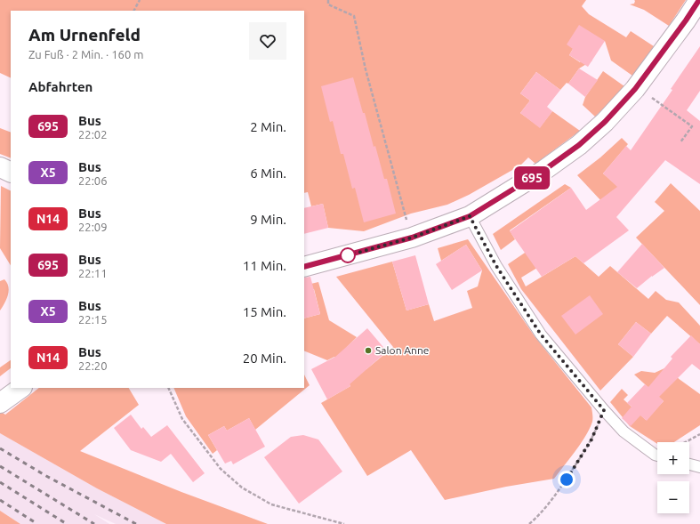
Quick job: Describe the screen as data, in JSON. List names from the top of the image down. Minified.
{"places":["Salon Anne"],"lines":["bus line 695"],"page":{"on_map":"695","heading":[["Am Urnenfeld","Zu Fuß · 2 Min. · 160 m"],"Abfahrten"],"list":[{"mark":"695","name":"Bus","note":"22:02","value":"2 Min."},{"mark":"X5","name":"Bus","note":"22:06","value":"6 Min."},{"mark":"N14","name":"Bus","note":"22:09","value":"9 Min."},{"mark":"695","name":"Bus","note":"22:11","value":"11 Min."},{"mark":"X5","name":"Bus","note":"22:15","value":"15 Min."},{"mark":"N14","name":"Bus","note":"22:20","value":"20 Min."}],"map_buttons":["+","−"]}}
